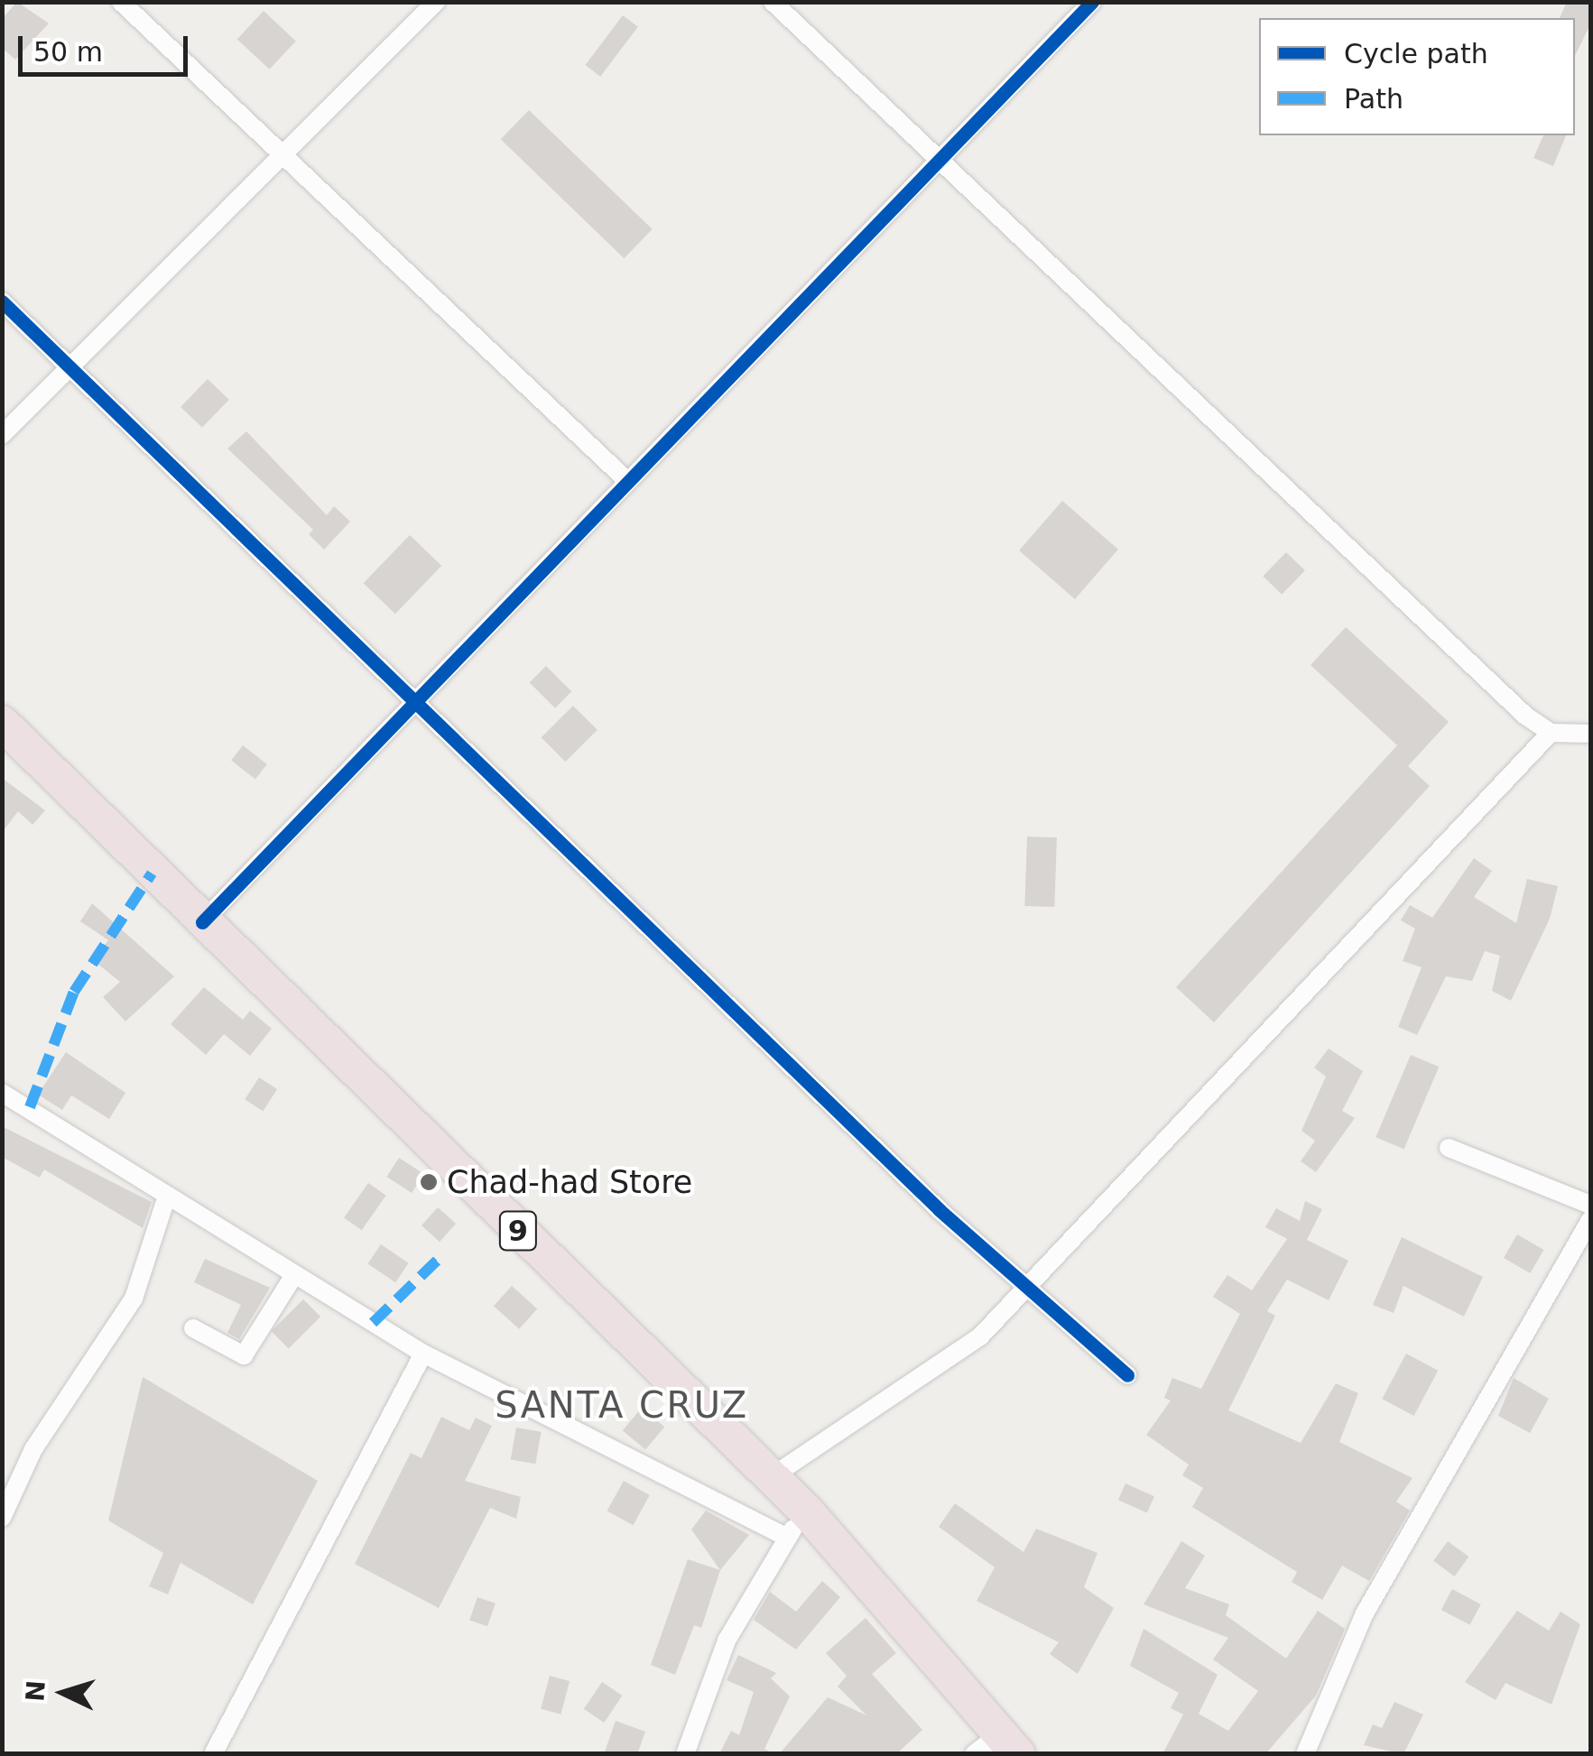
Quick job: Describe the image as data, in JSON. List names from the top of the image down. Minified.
{"streets":{"highway":["9"]},"districts":["SANTA CRUZ"],"places":["Chad-had Store"],"legend":["Cycle path","Path"],"scale_bar":"50 m","north":"left"}
